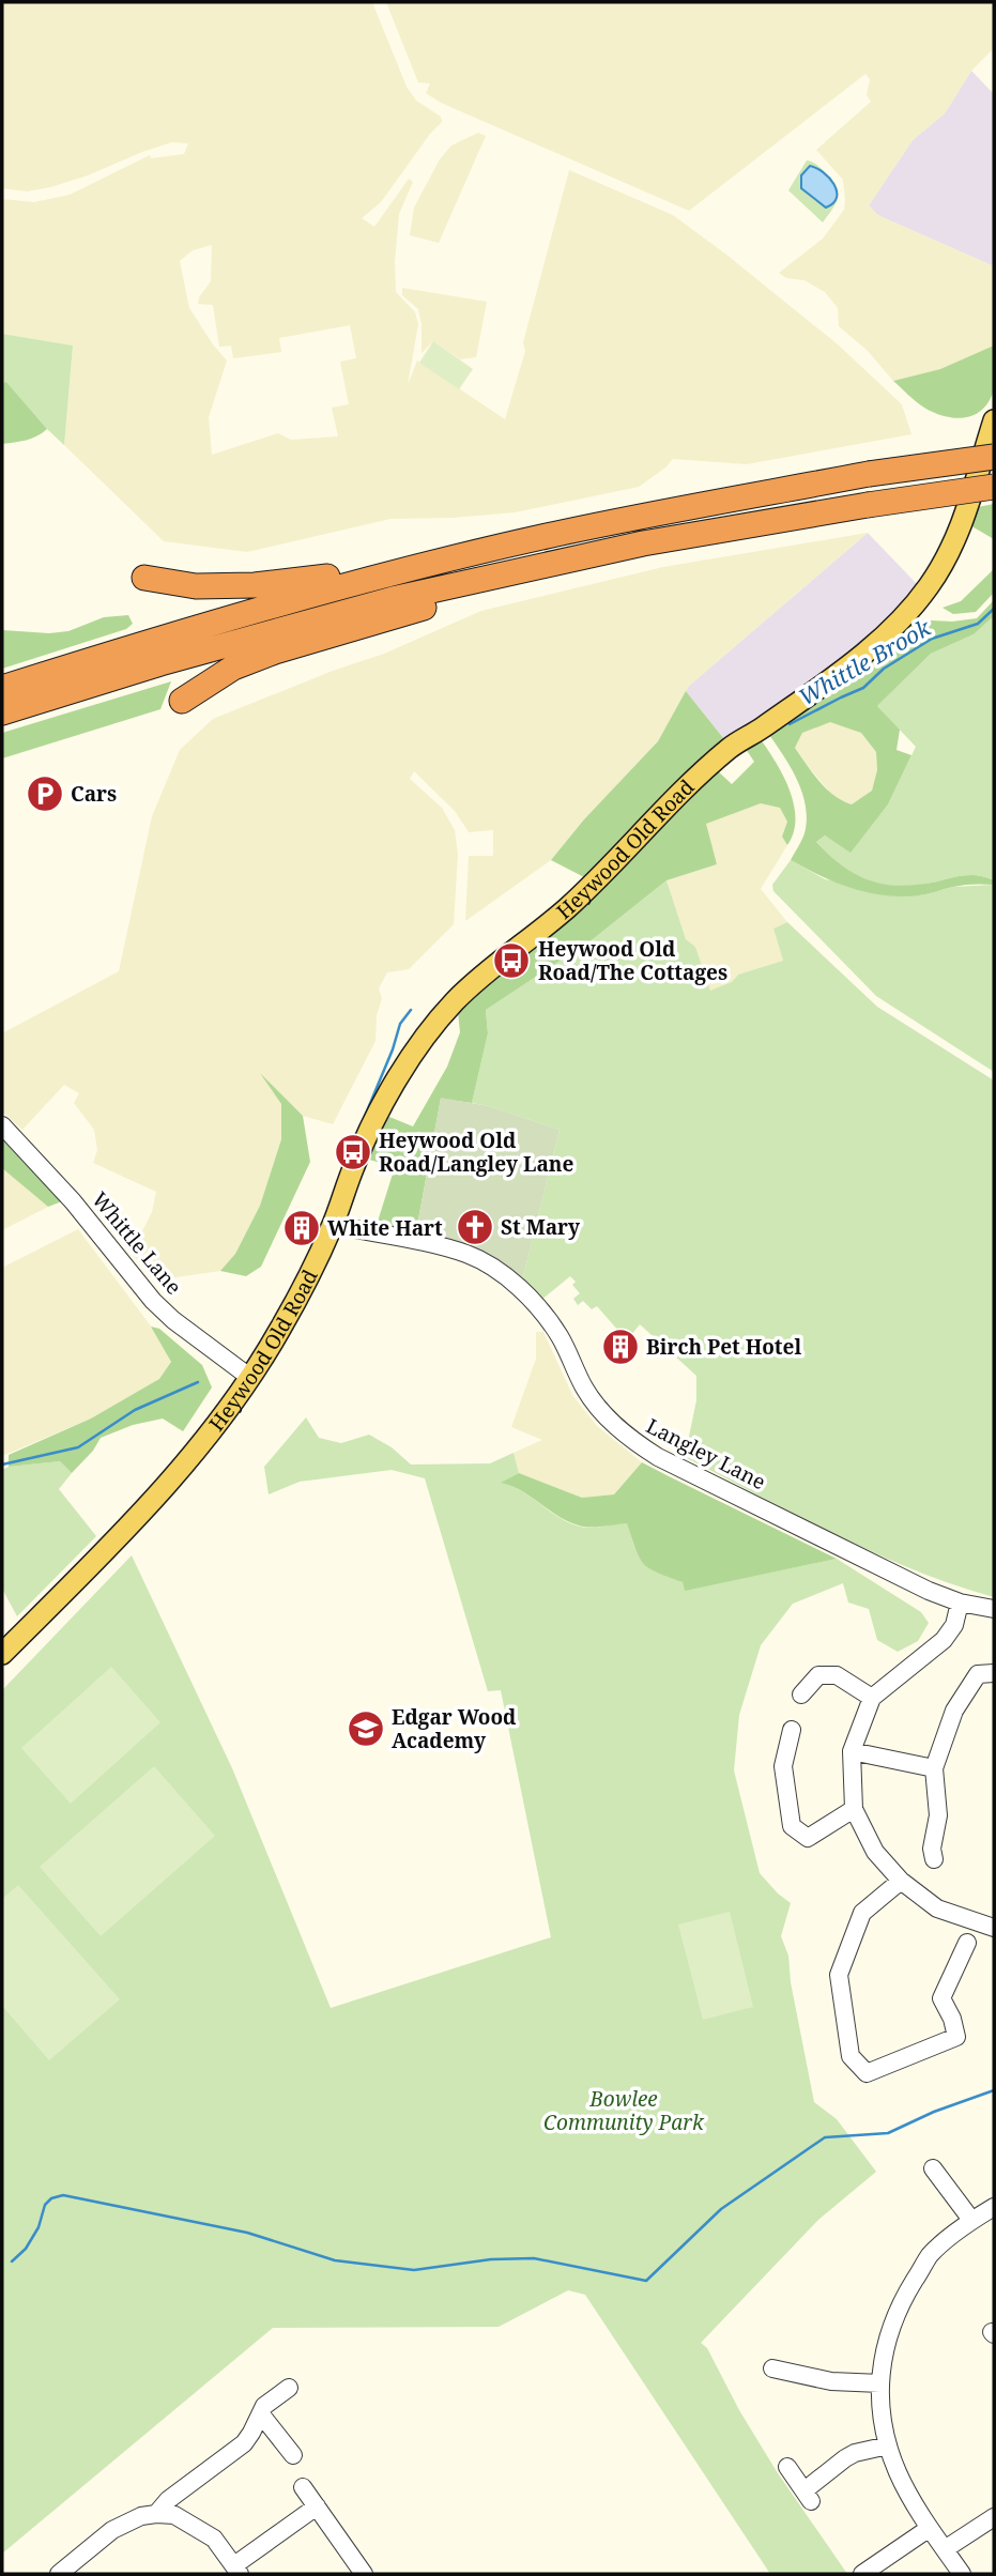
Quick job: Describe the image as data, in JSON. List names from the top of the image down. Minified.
{"streets":{"main road":["Heywood Old Road"],"street":["Whittle Lane","Langley Lane"]},"crossings":[["Heywood Old Road","Whittle Lane"],["Heywood Old Road","Langley Lane"]],"water":["Whittle Brook"],"parks":["Bowlee Community Park"],"places":{"parking":["Cars"],"bus stop":["Heywood Old Road/The Cottages","Heywood Old Road/Langley Lane"],"church":["St Mary"],"building":["White Hart","Birch Pet Hotel"],"school or university":["Edgar Wood Academy"]}}
